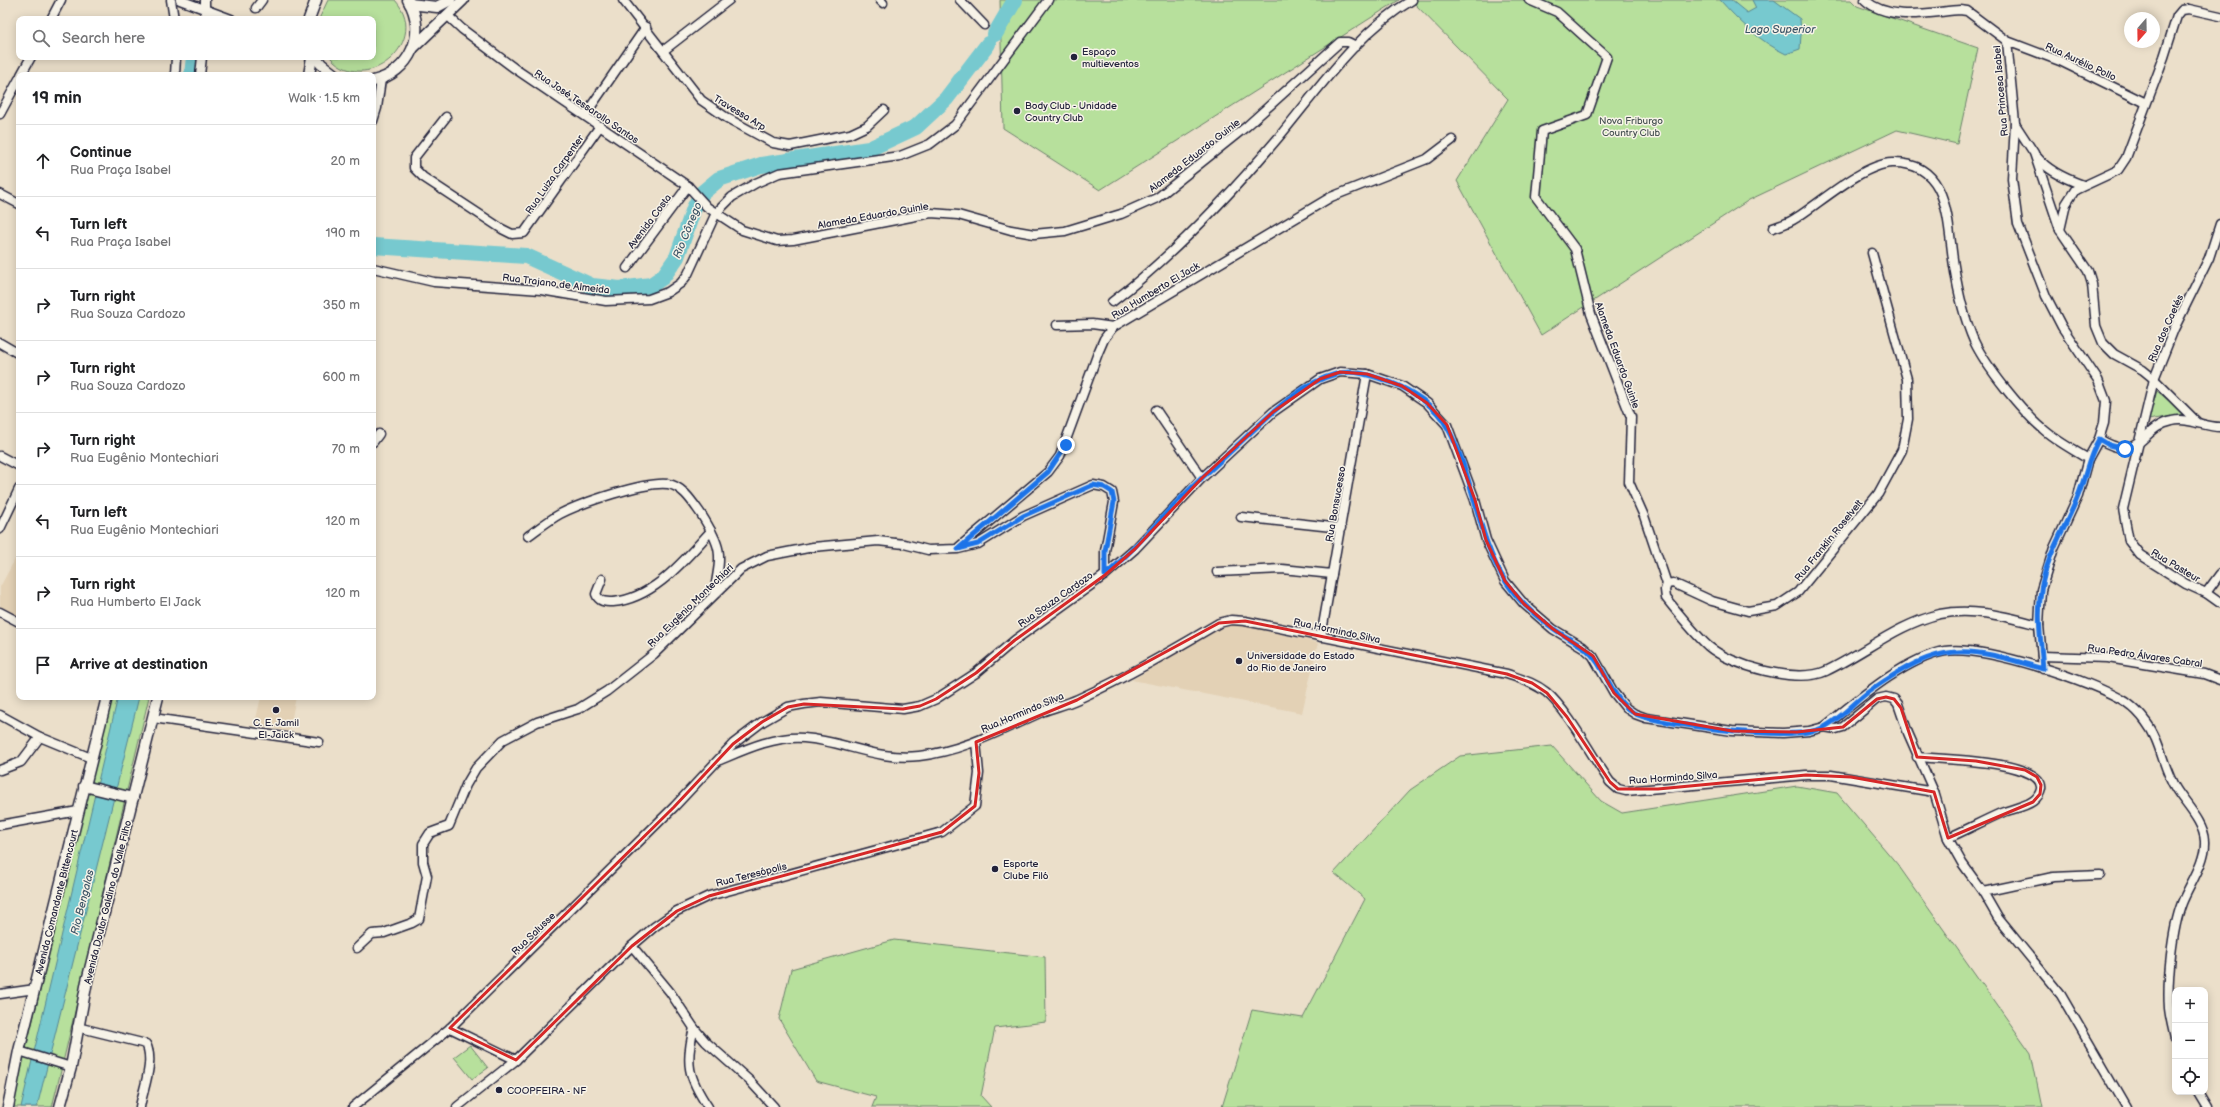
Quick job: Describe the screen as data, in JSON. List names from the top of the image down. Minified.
{"streets":{"main road":["Avenida Comandante Bittencourt","Avenida Doutor Galdino do Valle Filho"],"street":["Rua Aurélio Pollo","Rua Princesa Isabel","Rua José Tessarollo Santos","Travessa Arp","Alameda Eduardo Guinle","Rua Luiza Carpenter","Avenida Costa","Rua Trajano de Almeida","Rua Humberto El Jack","Rua dos Caetés","Rua Bonsucesso","Rua Franklin Roselvelt","Rua Pasteur","Rua Souza Cardozo","Rua Eugênio Montechiari","Rua Hormindo Silva","Rua Pedro Álvares Cabral","Rua Teresópolis","Rua Salusse"]},"crossings":[["Rua Aurélio Pollo","Rua Princesa Isabel"],["Rua Princesa Isabel","Rua Souza Cardozo"],["Rua Princesa Isabel","Rua Pedro Álvares Cabral"],["Rua José Tessarollo Santos","Alameda Eduardo Guinle"],["Rua José Tessarollo Santos","Rua Luiza Carpenter"],["Rua José Tessarollo Santos","Avenida Costa"],["Rua José Tessarollo Santos","Rua Trajano de Almeida"],["Alameda Eduardo Guinle","Rua Trajano de Almeida"],["Alameda Eduardo Guinle","Rua Franklin Roselvelt"],["Rua Humberto El Jack","Rua Eugênio Montechiari"],["Rua dos Caetés","Rua Pasteur"],["Rua Bonsucesso","Rua Souza Cardozo"],["Rua Bonsucesso","Rua Hormindo Silva"],["Rua Souza Cardozo","Rua Eugênio Montechiari"],["Rua Souza Cardozo","Rua Hormindo Silva"],["Rua Souza Cardozo","Rua Salusse"],["Rua Hormindo Silva","Rua Teresópolis"],["Rua Hormindo Silva","Rua Salusse"]],"water":["Lago Superior","Rio Cônego","Rio Bengalas"],"parks":["Nova Friburgo Country Club"],"places":["Espaço multieventos","Body Club - Unidade Country Club","Universidade do Estado do Rio de Janeiro","C. E. Jamil El-Jaick","Esporte Clube Filó","COOPFEIRA - NF"],"north":"bottom","page":{"search":"Search here","heading":["19 min","Walk · 1.5 km"],"list":[["Continue","Rua Praça Isabel","20 m"],["Turn left","Rua Praça Isabel","190 m"],["Turn right","Rua Souza Cardozo","350 m"],["Turn right","Rua Souza Cardozo","600 m"],["Turn right","Rua Eugênio Montechiari","70 m"],["Turn left","Rua Eugênio Montechiari","120 m"],["Turn right","Rua Humberto El Jack","120 m"],"Arrive at destination"],"map_buttons":["+","−"]}}
